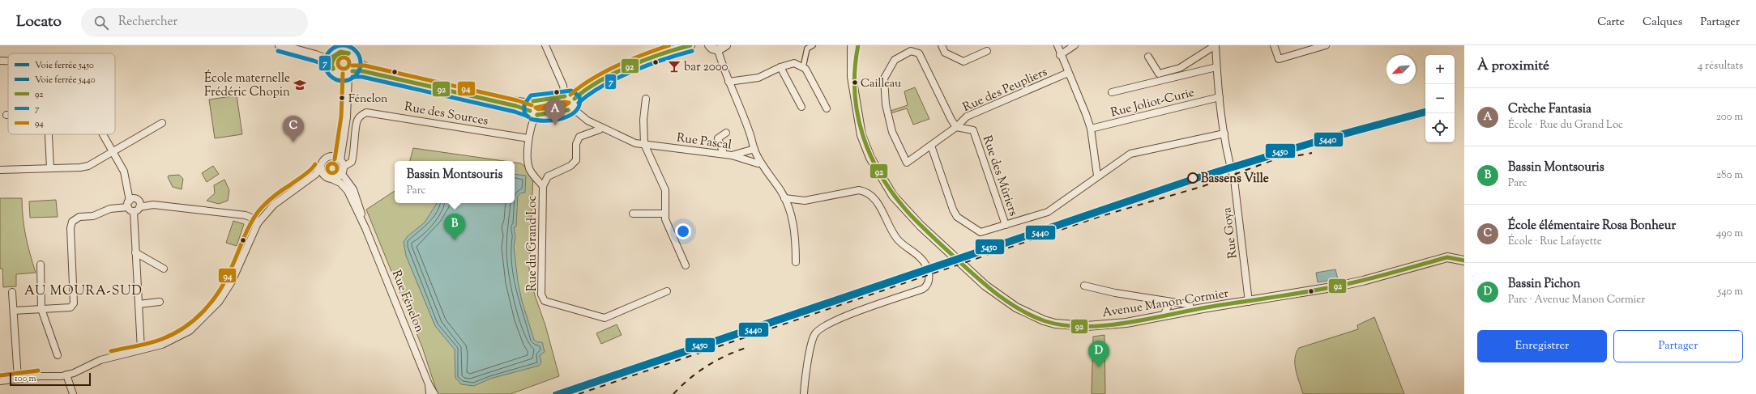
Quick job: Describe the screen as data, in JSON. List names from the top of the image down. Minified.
{"streets":{"street":["Rue des Peupliers","Rue Joliot-Curie","Rue des Sources","Rue Pascal","Rue des Mûriers","Rue Goya","Rue du Grand Loc","Rue Fénelon","Avenue Manon Cormier"]},"crossings":[["Rue des Peupliers","Rue des Mûriers"],["Rue Joliot-Curie","Rue Goya"],["Rue des Sources","Rue Fénelon"],["Rue Pascal","Rue du Grand Loc"],["Rue Goya","Avenue Manon Cormier"]],"districts":["AU MOURA-SUD"],"places":{"bar":["bar 2000"],"other":["Cailleau","Fénelon","Bassens Ville"],"school or university":["École maternelle Frédéric Chopin"]},"lines":["transit line 92","transit line 7","transit line 94","rail line 5450","rail line 5440"],"legend":["Voie ferrée 5450","Voie ferrée 5440","92","7","94"],"scale_bar":"100 m","north":"bottom left","page":{"header":"Locato","search":"Rechercher","nav":["Carte","Calques","Partager"],"heading":["À proximité","4 résultats"],"map_buttons":["+","−"],"list":[{"mark":"A","name":"Crèche Fantasia","note":"École · Rue du Grand Loc","value":"200 m"},{"mark":"B","name":"Bassin Montsouris","note":"Parc","value":"280 m"},{"mark":"C","name":"École élémentaire Rosa Bonheur","note":"École · Rue Lafayette","value":"490 m"},{"mark":"D","name":"Bassin Pichon","note":"Parc · Avenue Manon Cormier","value":"540 m"}],"pins":["A","C","B","D"],"popup":["Bassin Montsouris","Parc"],"buttons":["Enregistrer","Partager"],"scale":"100 m"}}
